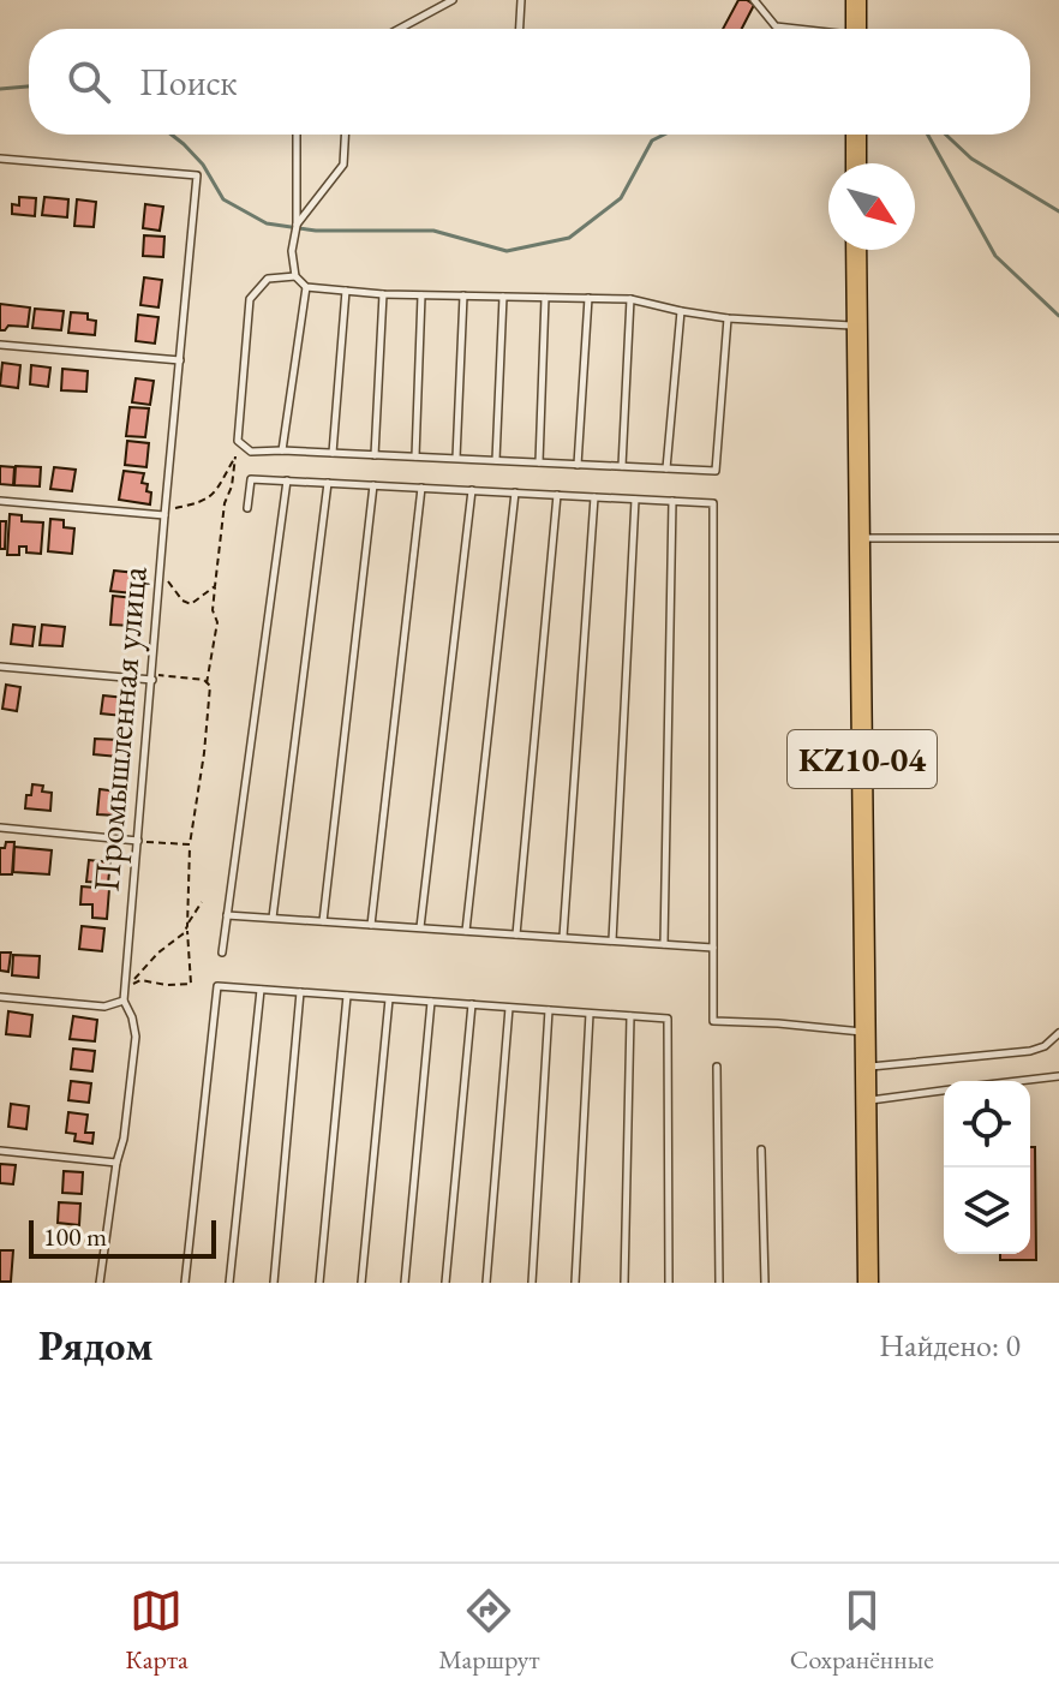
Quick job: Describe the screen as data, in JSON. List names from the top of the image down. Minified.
{"streets":{"highway":["KZ10-04"],"lane":["Промышленная улица"]},"scale_bar":"100 m","north":"bottom right","page":{"search":"Поиск","scale":"100 m","heading":["Рядом","Найдено: 0"],"nav":["Карта","Маршрут","Сохранённые"]}}
